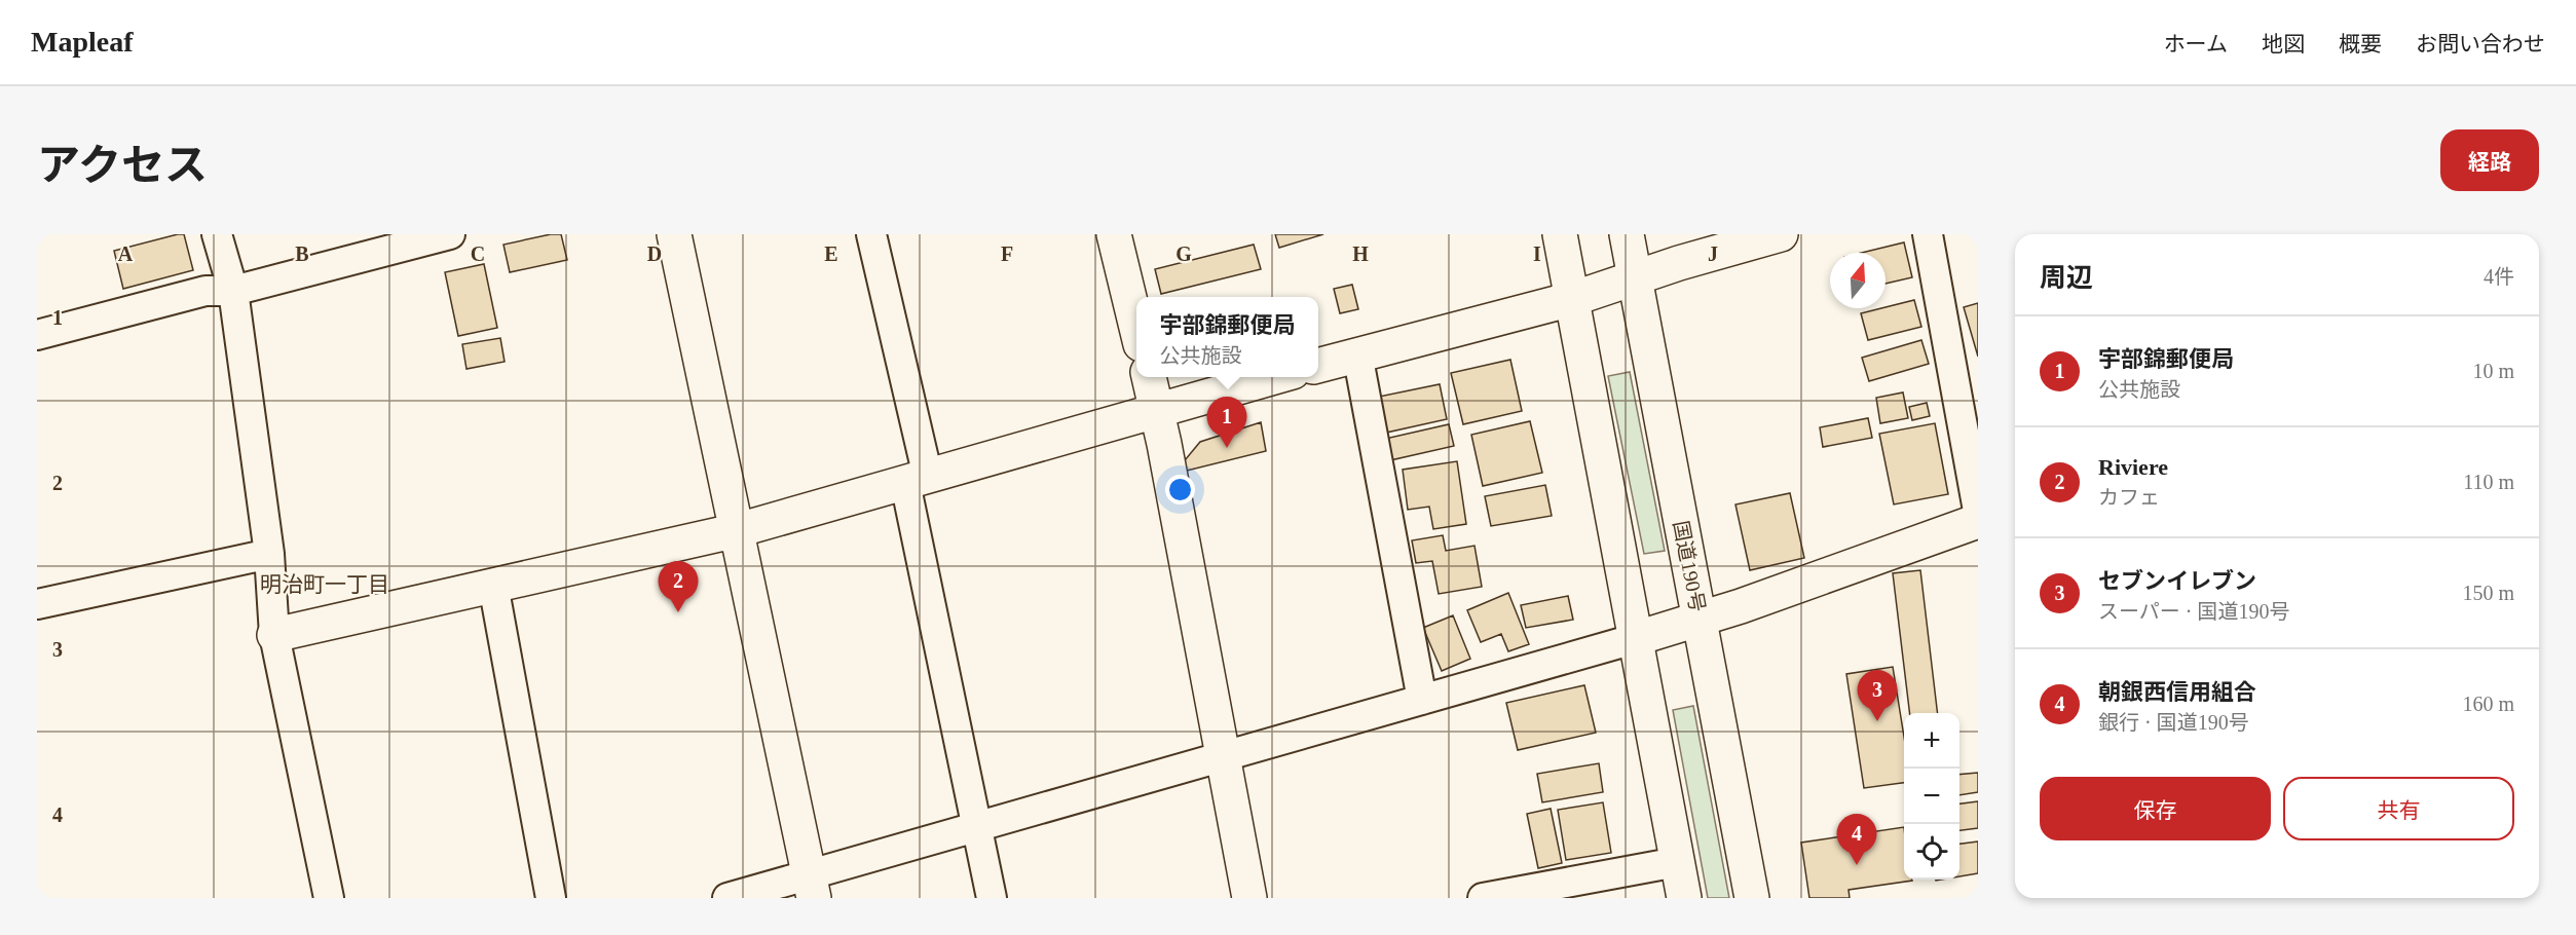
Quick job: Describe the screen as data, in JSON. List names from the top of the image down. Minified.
{"streets":{"main road":["国道190号"]},"districts":["明治町一丁目"],"north":"top","page":{"header":"Mapleaf","nav":["ホーム","地図","概要","お問い合わせ"],"title":"アクセス","buttons":["経路",["保存","共有"]],"heading":["周辺","4件"],"popup":["宇部錦郵便局","公共施設"],"list":[{"mark":"1","name":"宇部錦郵便局","note":"公共施設","value":"10 m"},{"mark":"2","name":"Riviere","note":"カフェ","value":"110 m"},{"mark":"3","name":"セブンイレブン","note":"スーパー · 国道190号","value":"150 m"},{"mark":"4","name":"朝銀西信用組合","note":"銀行 · 国道190号","value":"160 m"}],"pins":["1","2","3","4"],"map_buttons":["+","−"]},"grid":{"columns":["A","B","C","D","E","F","G","H","I","J"],"rows":["1","2","3","4"]}}
